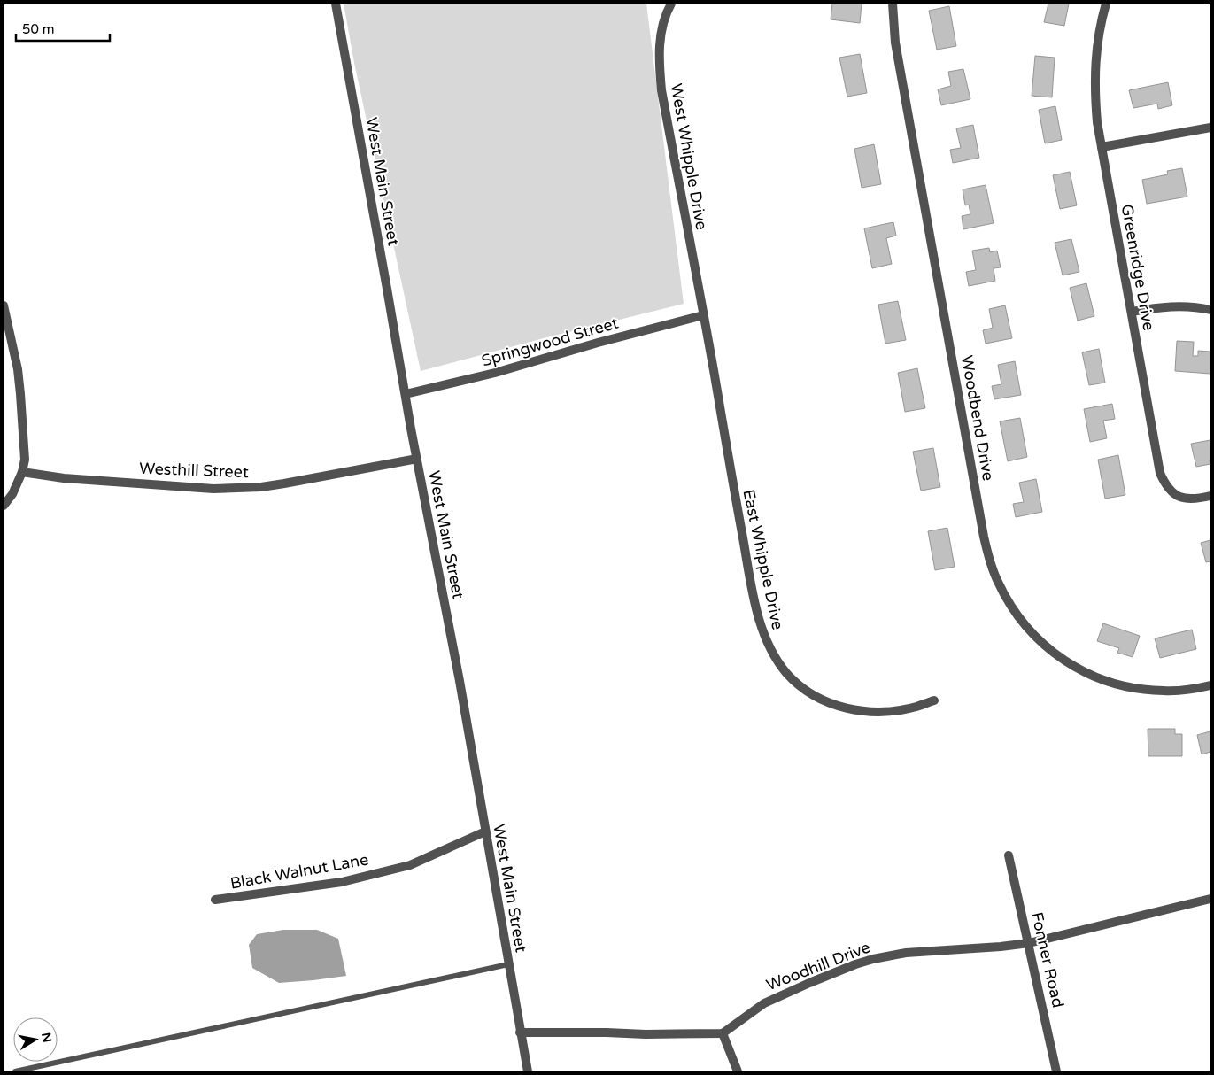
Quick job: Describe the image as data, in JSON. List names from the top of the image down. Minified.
{"streets":{"street":["West Whipple Drive","West Main Street","Greenridge Drive","Springwood Street","Woodbend Drive","Westhill Street","East Whipple Drive","Black Walnut Lane","Fonner Road","Woodhill Drive"]},"crossings":[["West Whipple Drive","Springwood Street"],["West Whipple Drive","East Whipple Drive"],["West Main Street","Springwood Street"],["West Main Street","Westhill Street"],["West Main Street","Black Walnut Lane"],["Springwood Street","East Whipple Drive"],["Fonner Road","Woodhill Drive"]],"scale_bar":"50 m","north":"right"}
